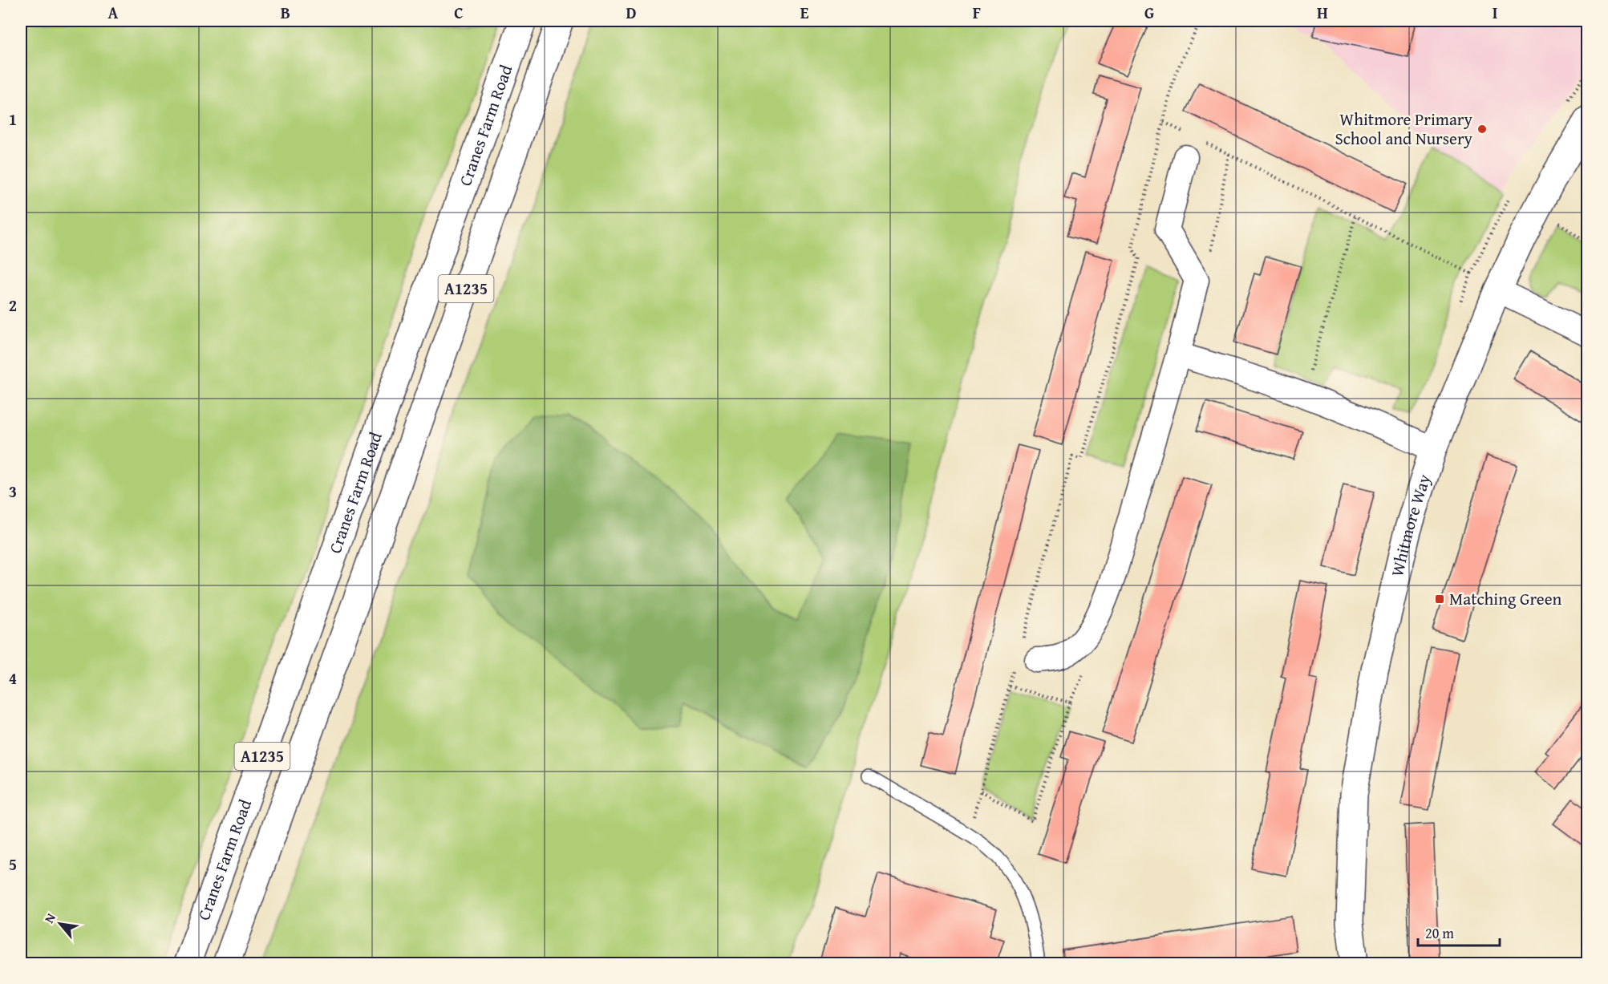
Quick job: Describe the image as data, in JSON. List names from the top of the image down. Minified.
{"streets":{"main road":["Cranes Farm Road","A1235","Whitmore Way"]},"places":{"other":["Whitmore Primary School and Nursery"],"transit":["Matching Green"]},"scale_bar":"20 m","north":"top left","grid":{"columns":["A","B","C","D","E","F","G","H","I"],"rows":["1","2","3","4","5"]}}
